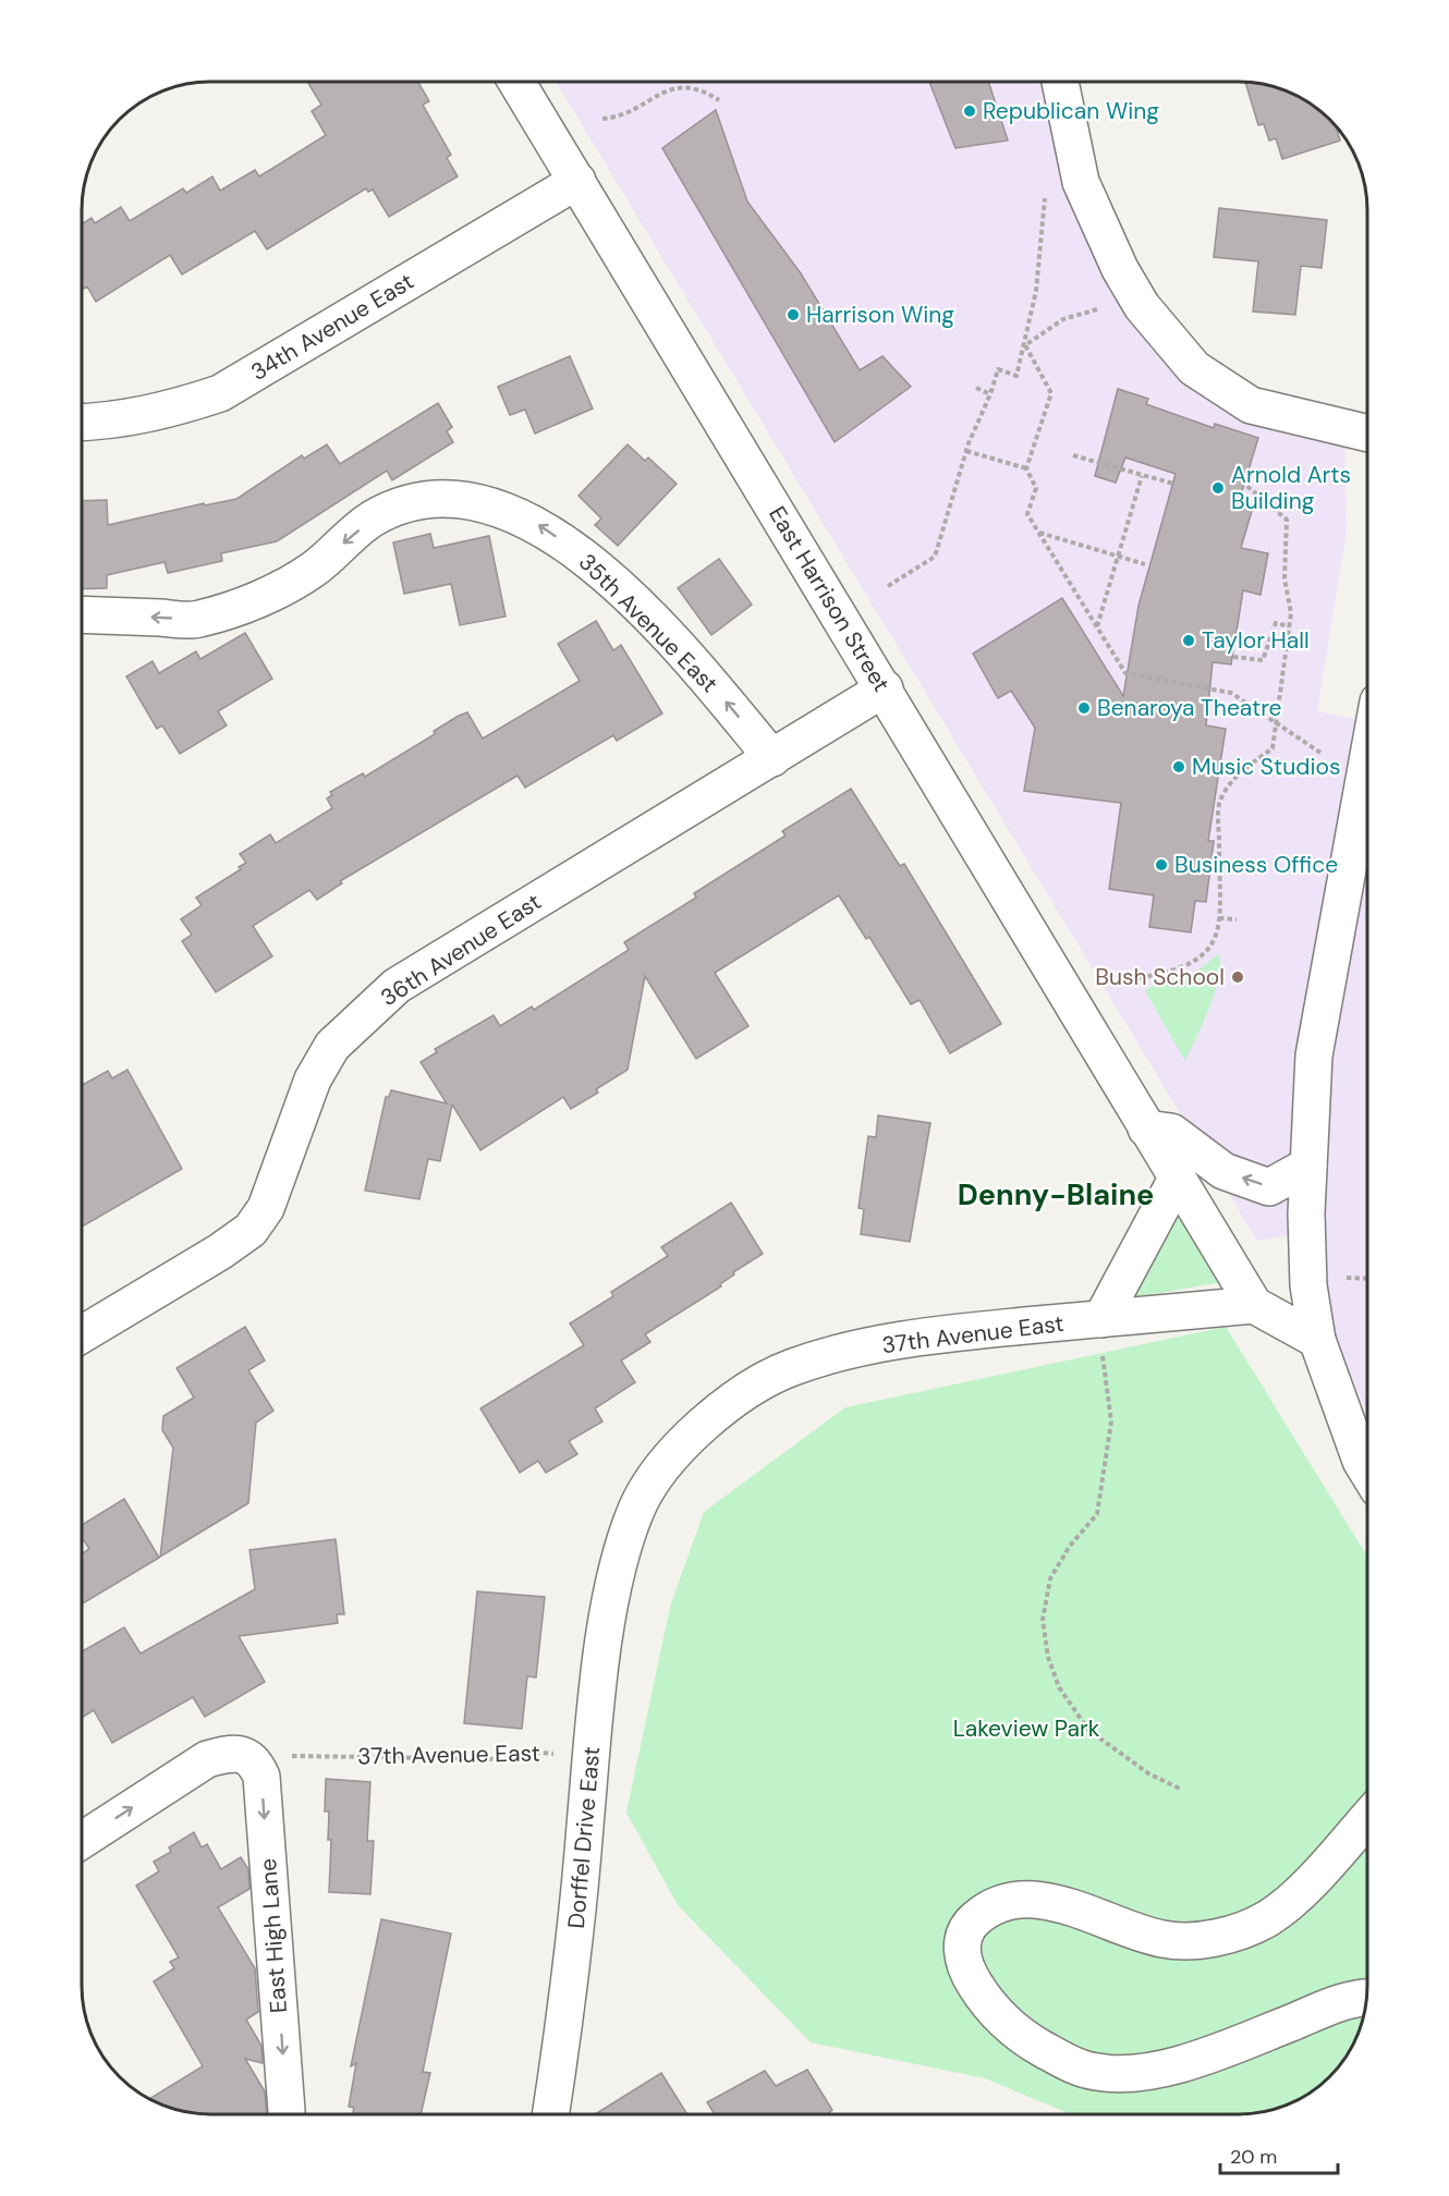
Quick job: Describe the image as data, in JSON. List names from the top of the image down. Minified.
{"streets":{"street":["34th Avenue East","East Harrison Street","35th Avenue East","36th Avenue East","37th Avenue East","Dorffel Drive East","East High Lane"]},"crossings":[["34th Avenue East","East Harrison Street"],["East Harrison Street","36th Avenue East"],["East Harrison Street","37th Avenue East"],["35th Avenue East","36th Avenue East"],["37th Avenue East","Dorffel Drive East"]],"one_way":["35th Avenue East"],"districts":["Denny-Blaine"],"parks":["Lakeview Park"],"places":["Republican Wing","Harrison Wing","Arnold Arts Building","Taylor Hall","Benaroya Theatre","Music Studios","Business Office","Bush School"],"scale_bar":"20 m"}
